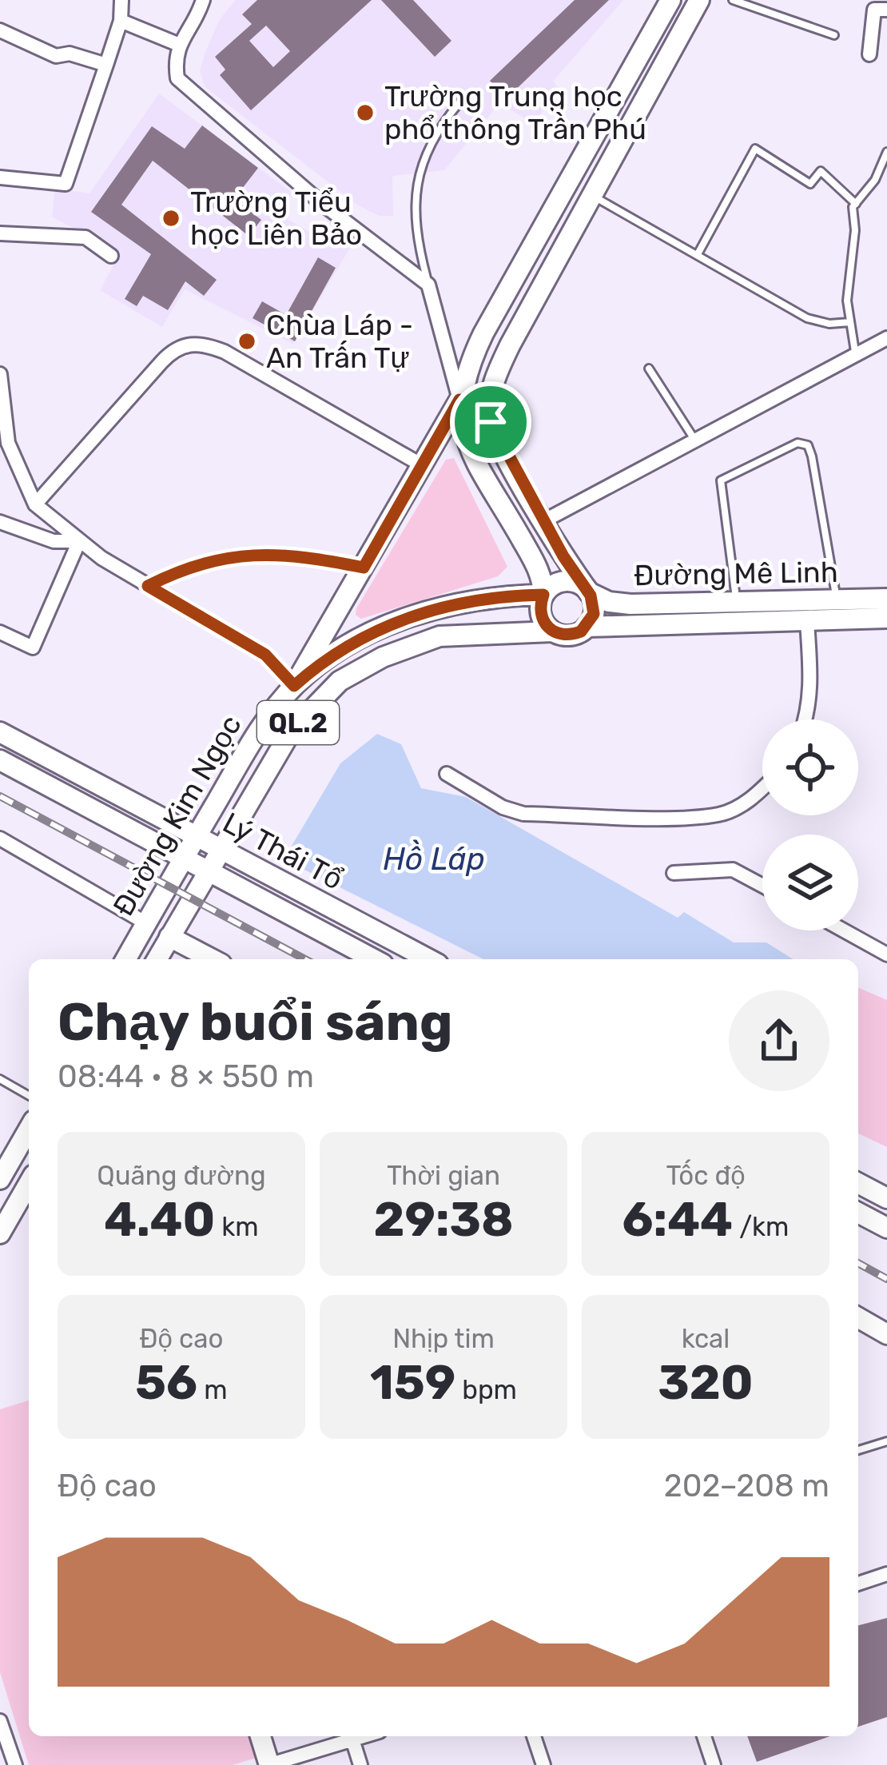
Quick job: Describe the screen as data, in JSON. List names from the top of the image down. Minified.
{"streets":{"main road":["Đường Mê Linh","QL.2","Đường Kim Ngọc","Lý Thái Tổ"]},"crossings":[["Đường Mê Linh","QL.2"],["Đường Mê Linh","Đường Kim Ngọc"],["QL.2","Đường Kim Ngọc"],["Đường Kim Ngọc","Lý Thái Tổ"]],"water":["Hồ Láp"],"places":["Trường Trung học phổ thông Trần Phú","Trường Tiểu học Liên Bảo","Chùa Láp - An Trấn Tự"],"page":{"heading":["Chạy buổi sáng","08:44 · 8 × 550 m"],"stats":[["Quãng đường","4.40 km"],["Thời gian","29:38"],["Tốc độ","6:44 /km"],["Độ cao","56 m"],["Nhịp tim","159 bpm"],["kcal","320"]],"chart":["Độ cao","202–208 m"]}}
